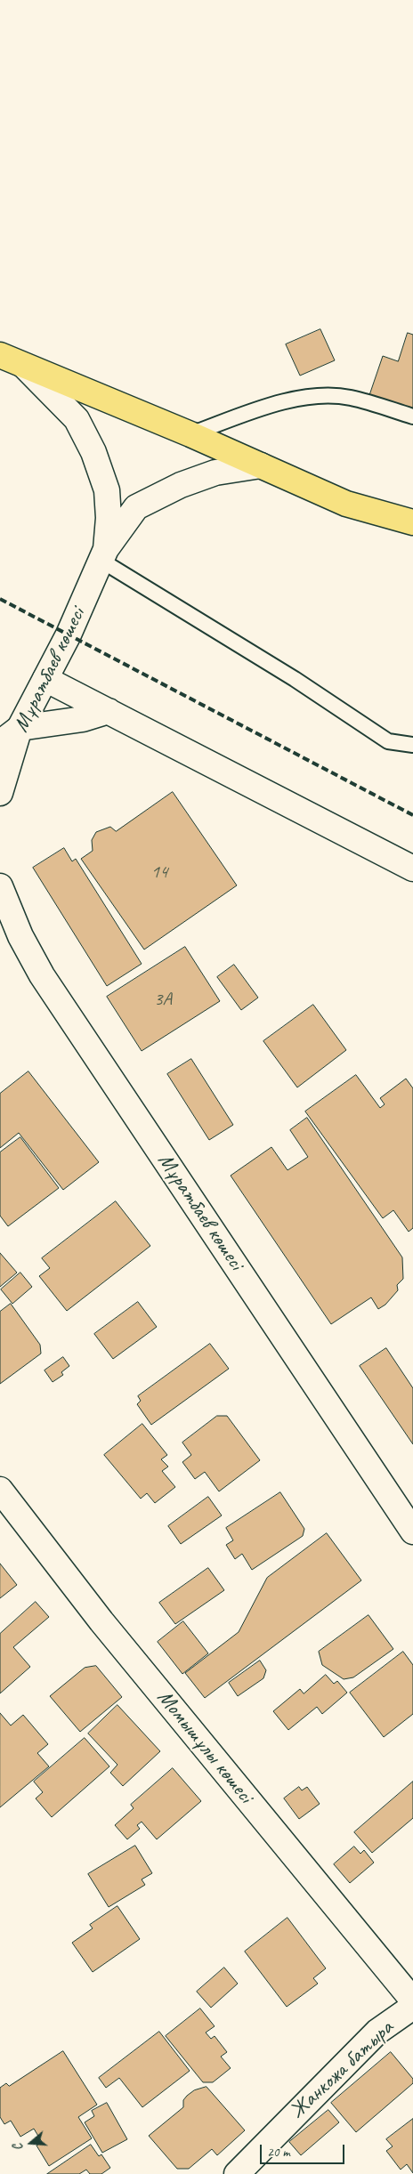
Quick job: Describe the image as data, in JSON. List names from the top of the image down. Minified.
{"streets":{"street":["Мұратбаев көшесі","Момышұлы көшесі","Жанкожа батыра"]},"house_numbers":["14","3А"],"scale_bar":"20 m","north":"left"}
